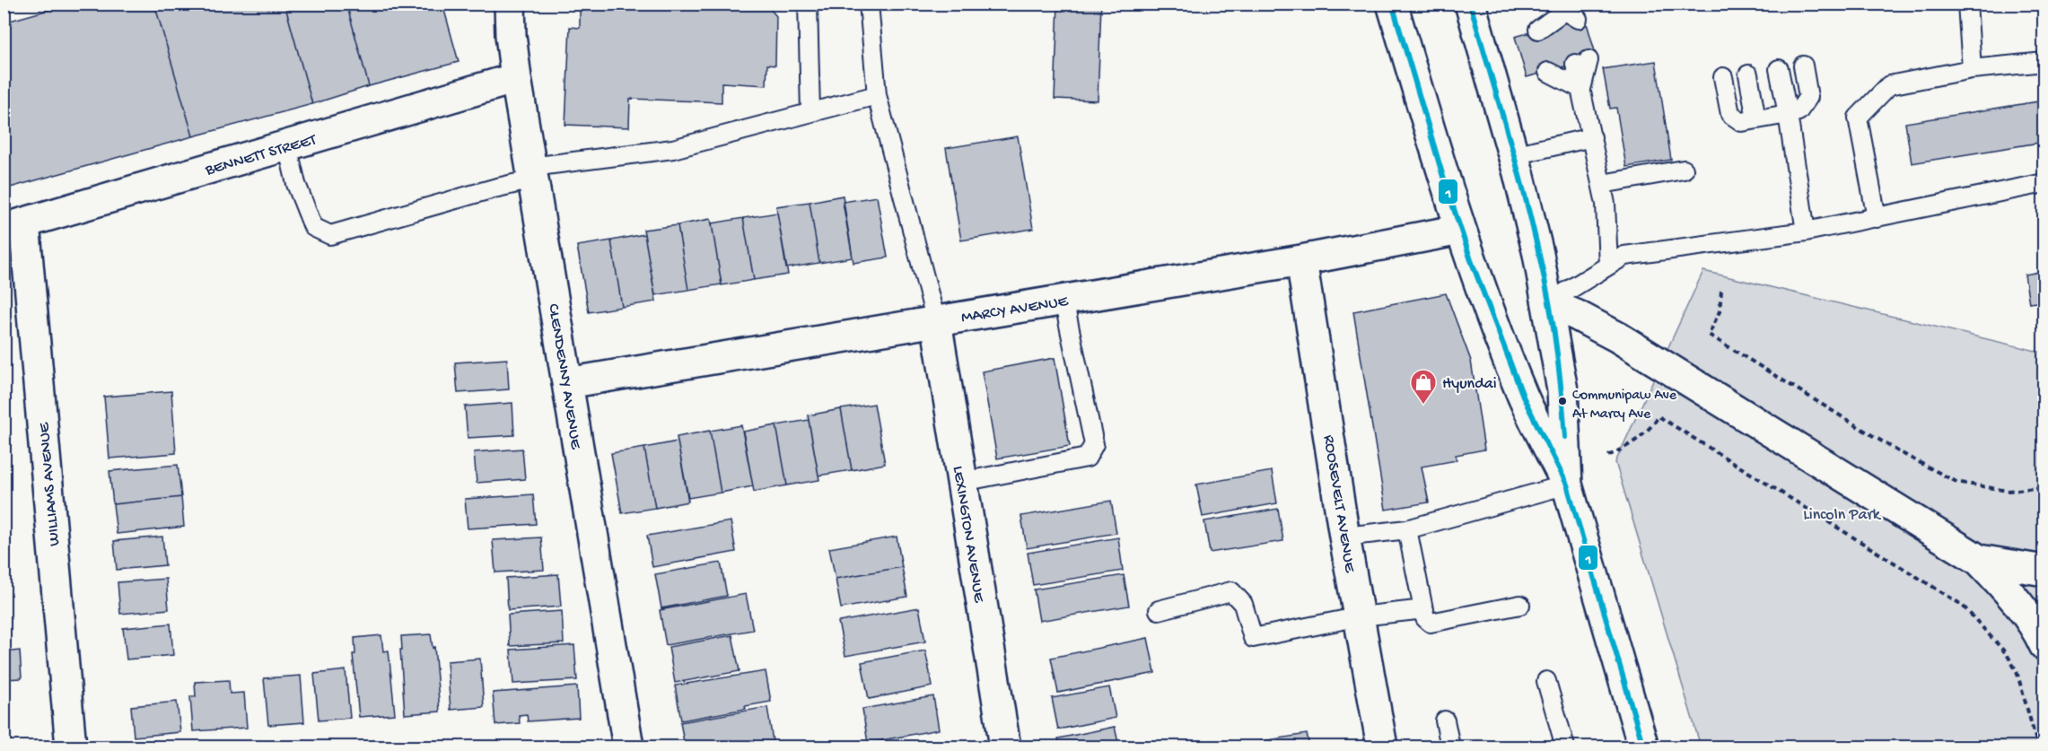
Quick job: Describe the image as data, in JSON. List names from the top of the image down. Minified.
{"streets":{"street":["BENNETT STREET","MARCY AVENUE","CLENDENNY AVENUE","WILLIAMS AVENUE","ROOSEVELT AVENUE","LEXINGTON AVENUE"]},"crossings":[["BENNETT STREET","CLENDENNY AVENUE"],["BENNETT STREET","WILLIAMS AVENUE"],["MARCY AVENUE","CLENDENNY AVENUE"],["MARCY AVENUE","ROOSEVELT AVENUE"],["MARCY AVENUE","LEXINGTON AVENUE"]],"parks":["Lincoln Park"],"places":{"other":["Communipaw Ave At Marcy Ave"],"shop":["Hyundai"]},"lines":["transit line 1"]}
